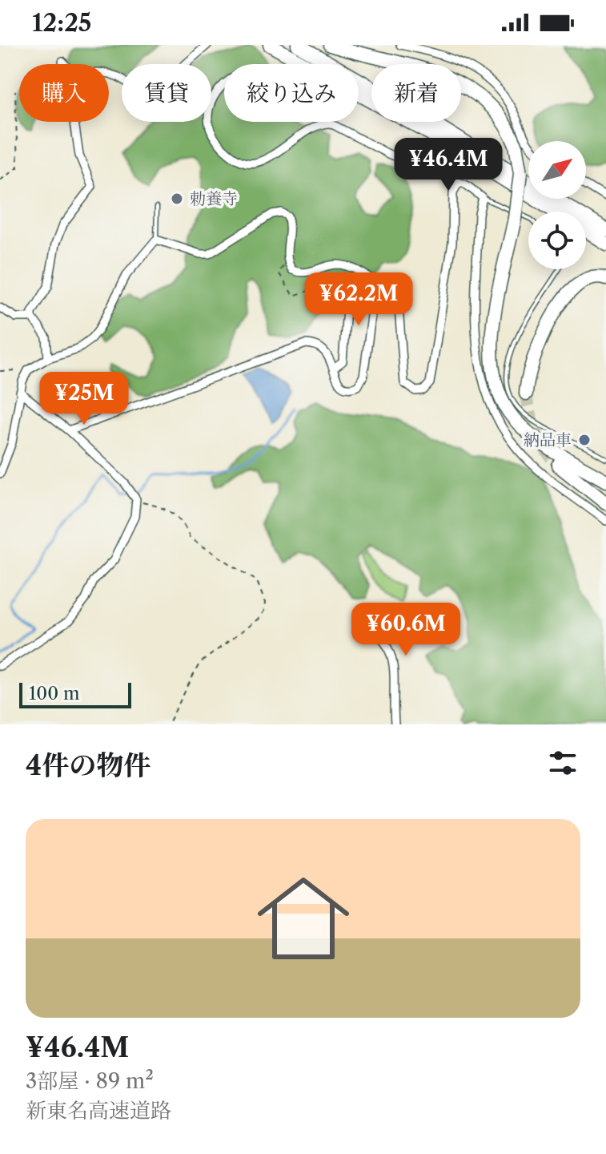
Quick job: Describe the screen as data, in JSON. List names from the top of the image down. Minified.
{"places":["勅養寺","納品車"],"scale_bar":"100 m","north":"top right","page":{"status":"12:25","chip":["購入","賃貸","絞り込み","新着"],"price":["¥46.4M","¥62.2M","¥25M","¥60.6M"],"scale":"100 m","heading":"4件の物件","list":[{"name":"¥46.4M","note":"3部屋 · 89 m² · 新東名高速道路"}]}}
